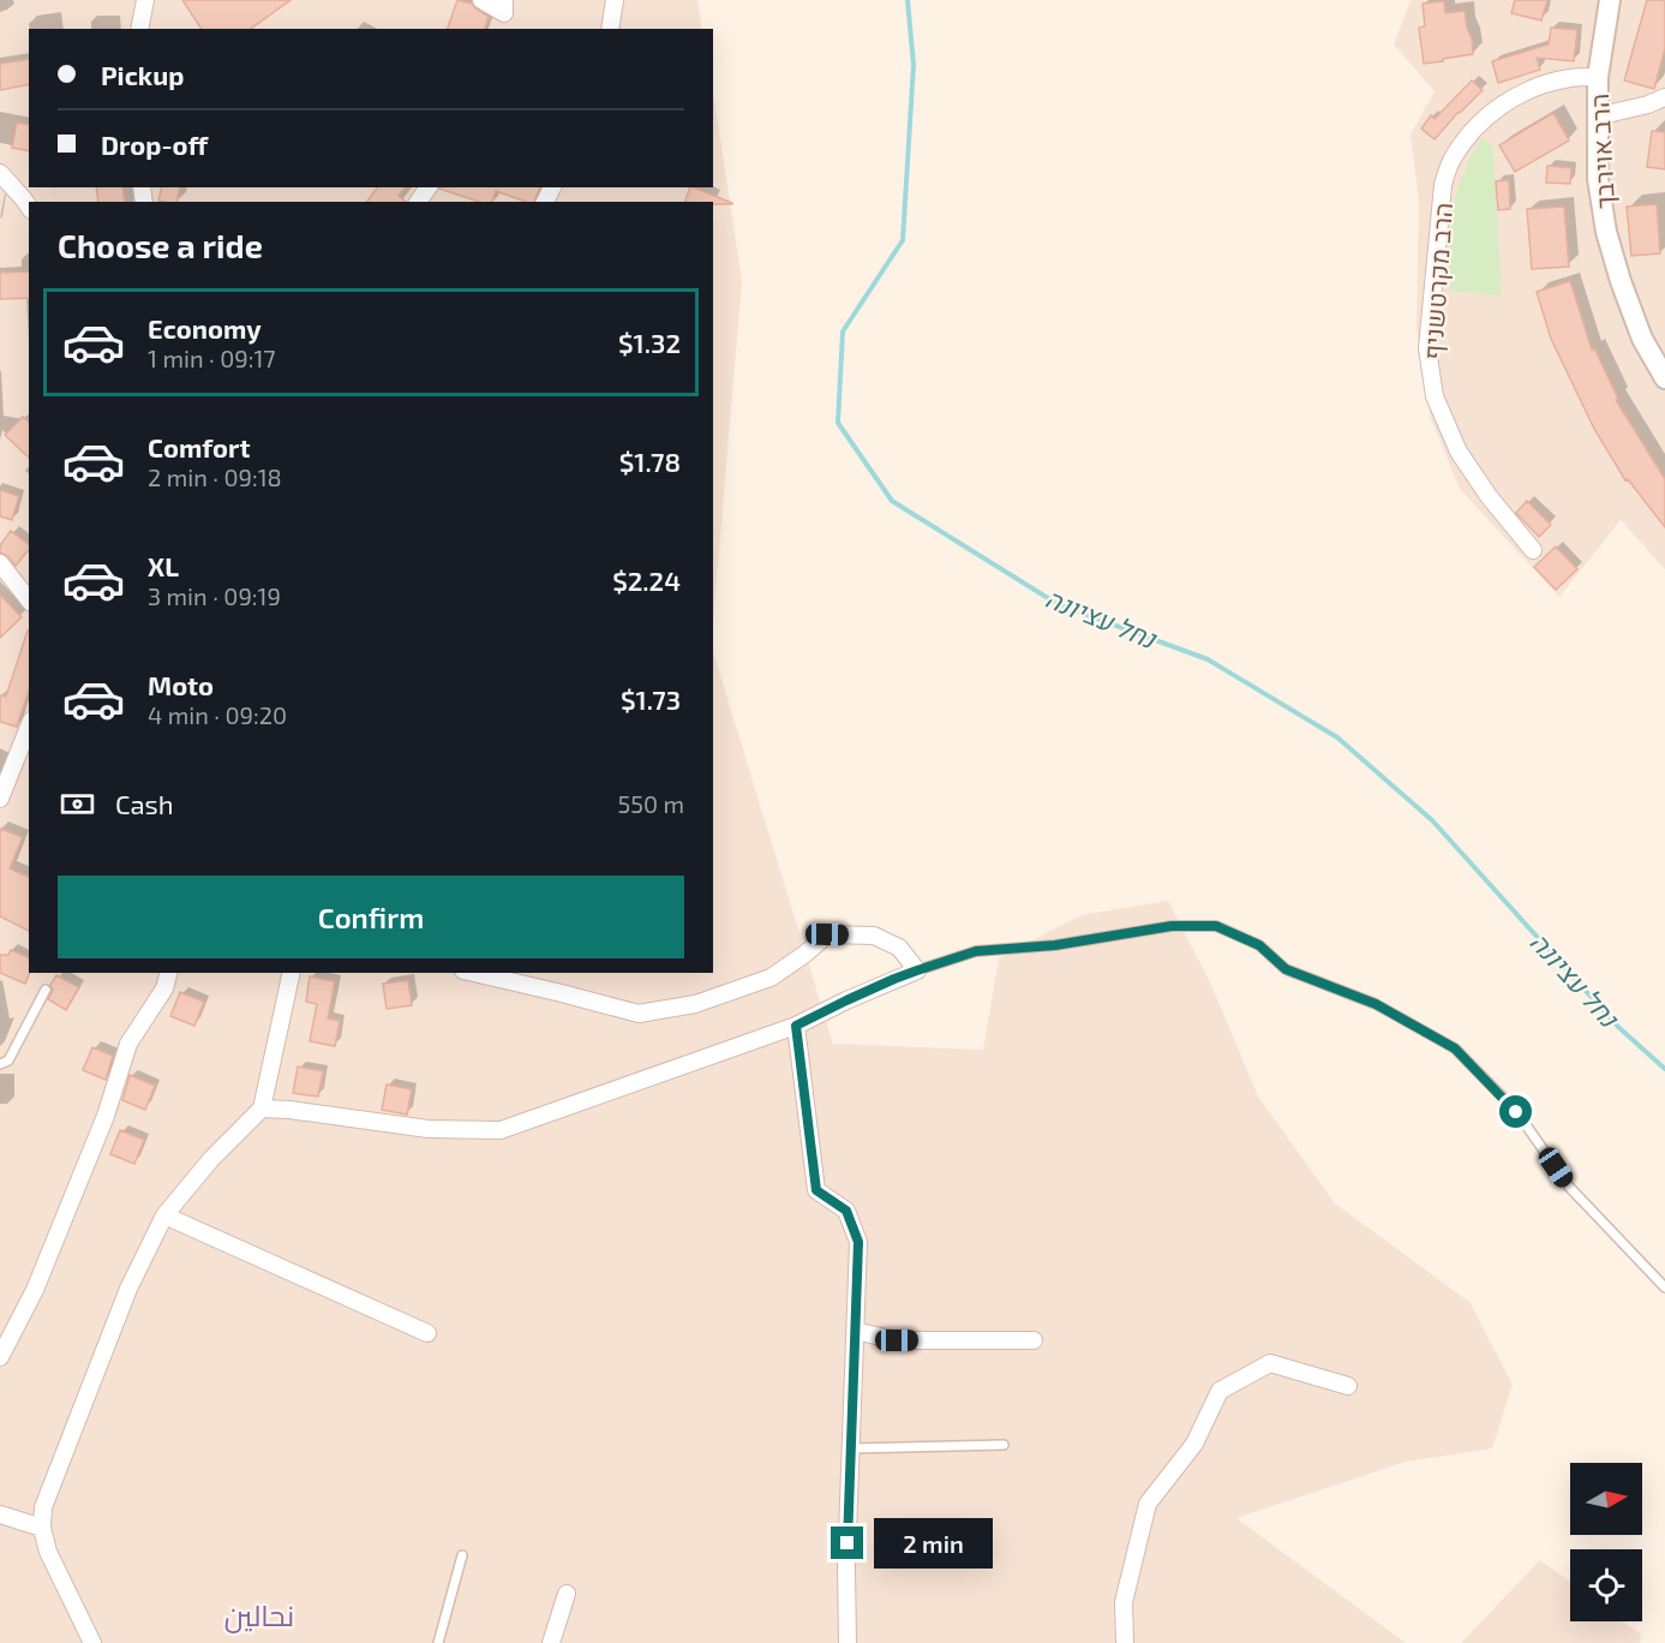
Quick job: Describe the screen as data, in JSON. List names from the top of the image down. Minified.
{"streets":{"street":["הרב אוירבך","הרב מקרטשניף"]},"crossings":[["הרב אוירבך","הרב מקרטשניף"]],"districts":["نحالين"],"water":["נחל עציונה"],"north":"right","page":{"banner":["Pickup","Drop-off"],"heading":"Choose a ride","list":[{"name":"Economy","note":"1 min · 09:17","value":"$1.32"},{"name":"Comfort","note":"2 min · 09:18","value":"$1.78"},{"name":"XL","note":"3 min · 09:19","value":"$2.24"},{"name":"Moto","note":"4 min · 09:20","value":"$1.73"}],"pay":["Cash","550 m"],"buttons":"Confirm","bubble":"2 min"}}
